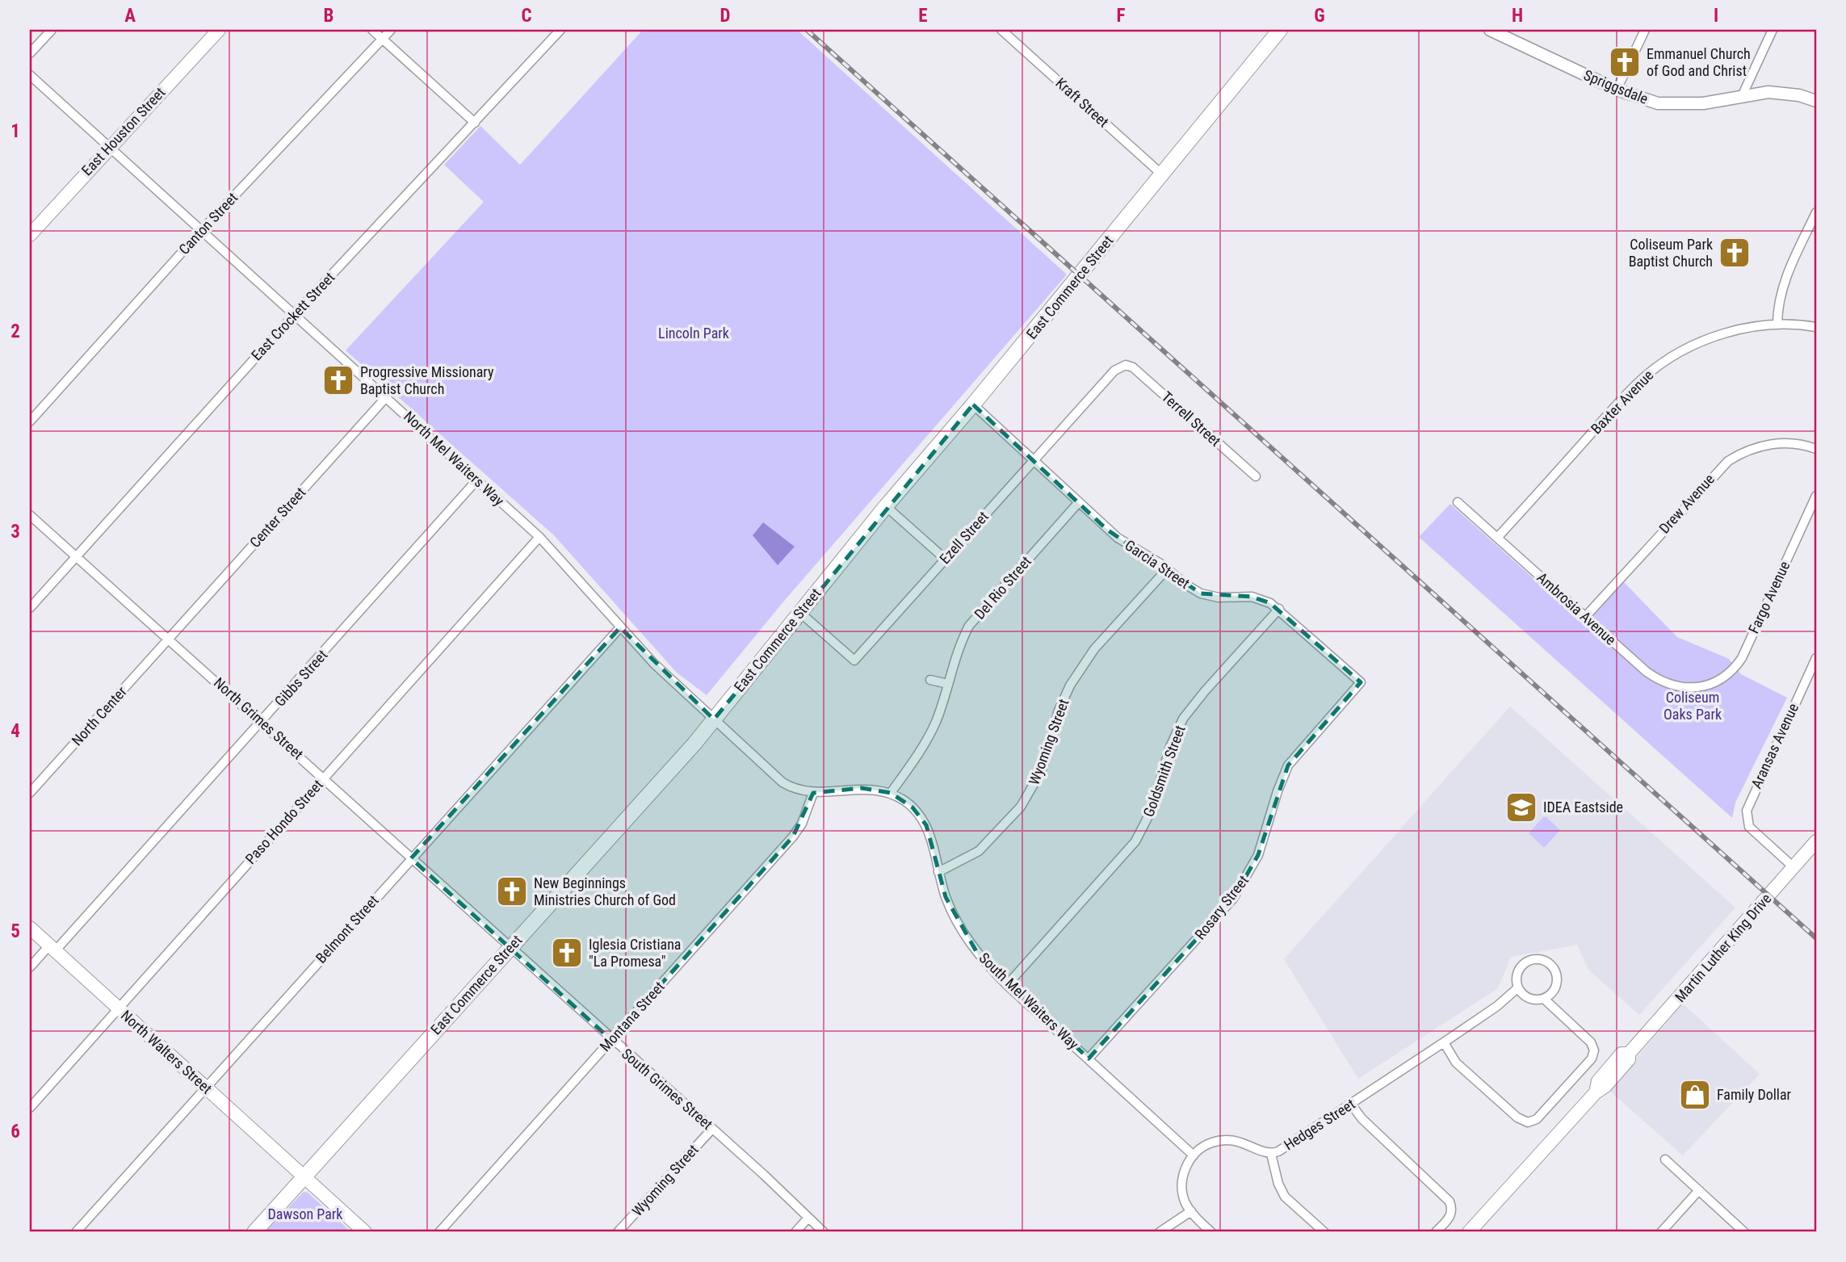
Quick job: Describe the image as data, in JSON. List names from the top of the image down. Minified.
{"streets":{"main road":["East Houston Street","East Commerce Street","Martin Luther King Drive","North Walters Street"],"street":["Spriggsdale","Kraft Street","Canton Street","East Crockett Street","Baxter Avenue","Terrell Street","North Mel Waiters Way","Drew Avenue","Center Street","Ezell Street","Garcia Street","Del Rio Street","Fargo Avenue","Ambrosia Avenue","Gibbs Street","North Center","North Grimes Street","Wyoming Street","Aransas Avenue","Goldsmith Street","Paso Hondo Street","Rosary Street","Belmont Street","South Mel Waiters Way","Montana Street","South Grimes Street","Hedges Street"]},"crossings":[["Kraft Street","East Commerce Street"],["East Houston Street","North Mel Waiters Way"],["Canton Street","North Mel Waiters Way"],["East Commerce Street","North Mel Waiters Way"],["East Commerce Street","Ezell Street"],["East Commerce Street","Garcia Street"],["East Commerce Street","North Grimes Street"],["East Commerce Street","South Mel Waiters Way"],["East Commerce Street","North Walters Street"],["East Commerce Street","South Grimes Street"],["East Crockett Street","North Mel Waiters Way"],["East Crockett Street","North Grimes Street"],["Baxter Avenue","Ambrosia Avenue"],["Terrell Street","Ezell Street"],["North Mel Waiters Way","Center Street"],["North Mel Waiters Way","Gibbs Street"],["North Mel Waiters Way","Paso Hondo Street"],["North Mel Waiters Way","Belmont Street"],["North Mel Waiters Way","South Mel Waiters Way"],["Drew Avenue","Ambrosia Avenue"],["Center Street","North Center"],["Center Street","North Grimes Street"],["Ezell Street","Garcia Street"],["Garcia Street","Del Rio Street"],["Garcia Street","Wyoming Street"],["Garcia Street","Goldsmith Street"],["Garcia Street","Rosary Street"],["Del Rio Street","South Mel Waiters Way"],["Fargo Avenue","Ambrosia Avenue"],["Gibbs Street","North Grimes Street"],["Gibbs Street","North Walters Street"],["North Center","North Grimes Street"],["North Grimes Street","Paso Hondo Street"],["North Grimes Street","Belmont Street"],["North Grimes Street","South Grimes Street"],["Wyoming Street","South Mel Waiters Way"],["Wyoming Street","South Grimes Street"],["Aransas Avenue","Martin Luther King Drive"],["Goldsmith Street","South Mel Waiters Way"],["Paso Hondo Street","North Walters Street"],["Rosary Street","South Mel Waiters Way"],["Belmont Street","North Walters Street"],["South Mel Waiters Way","Montana Street"],["South Mel Waiters Way","Hedges Street"],["Montana Street","South Grimes Street"]],"parks":["Lincoln Park","Coliseum Oaks Park","Dawson Park"],"places":{"church":["Emmanuel Church of God and Christ","Coliseum Park Baptist Church","Progressive Missionary Baptist Church","New Beginnings Ministries Church of God","Iglesia Cristiana \"La Promesa\""],"school or university":["IDEA Eastside"],"shop":["Family Dollar"]},"grid":{"columns":["A","B","C","D","E","F","G","H","I"],"rows":["1","2","3","4","5","6"]}}
